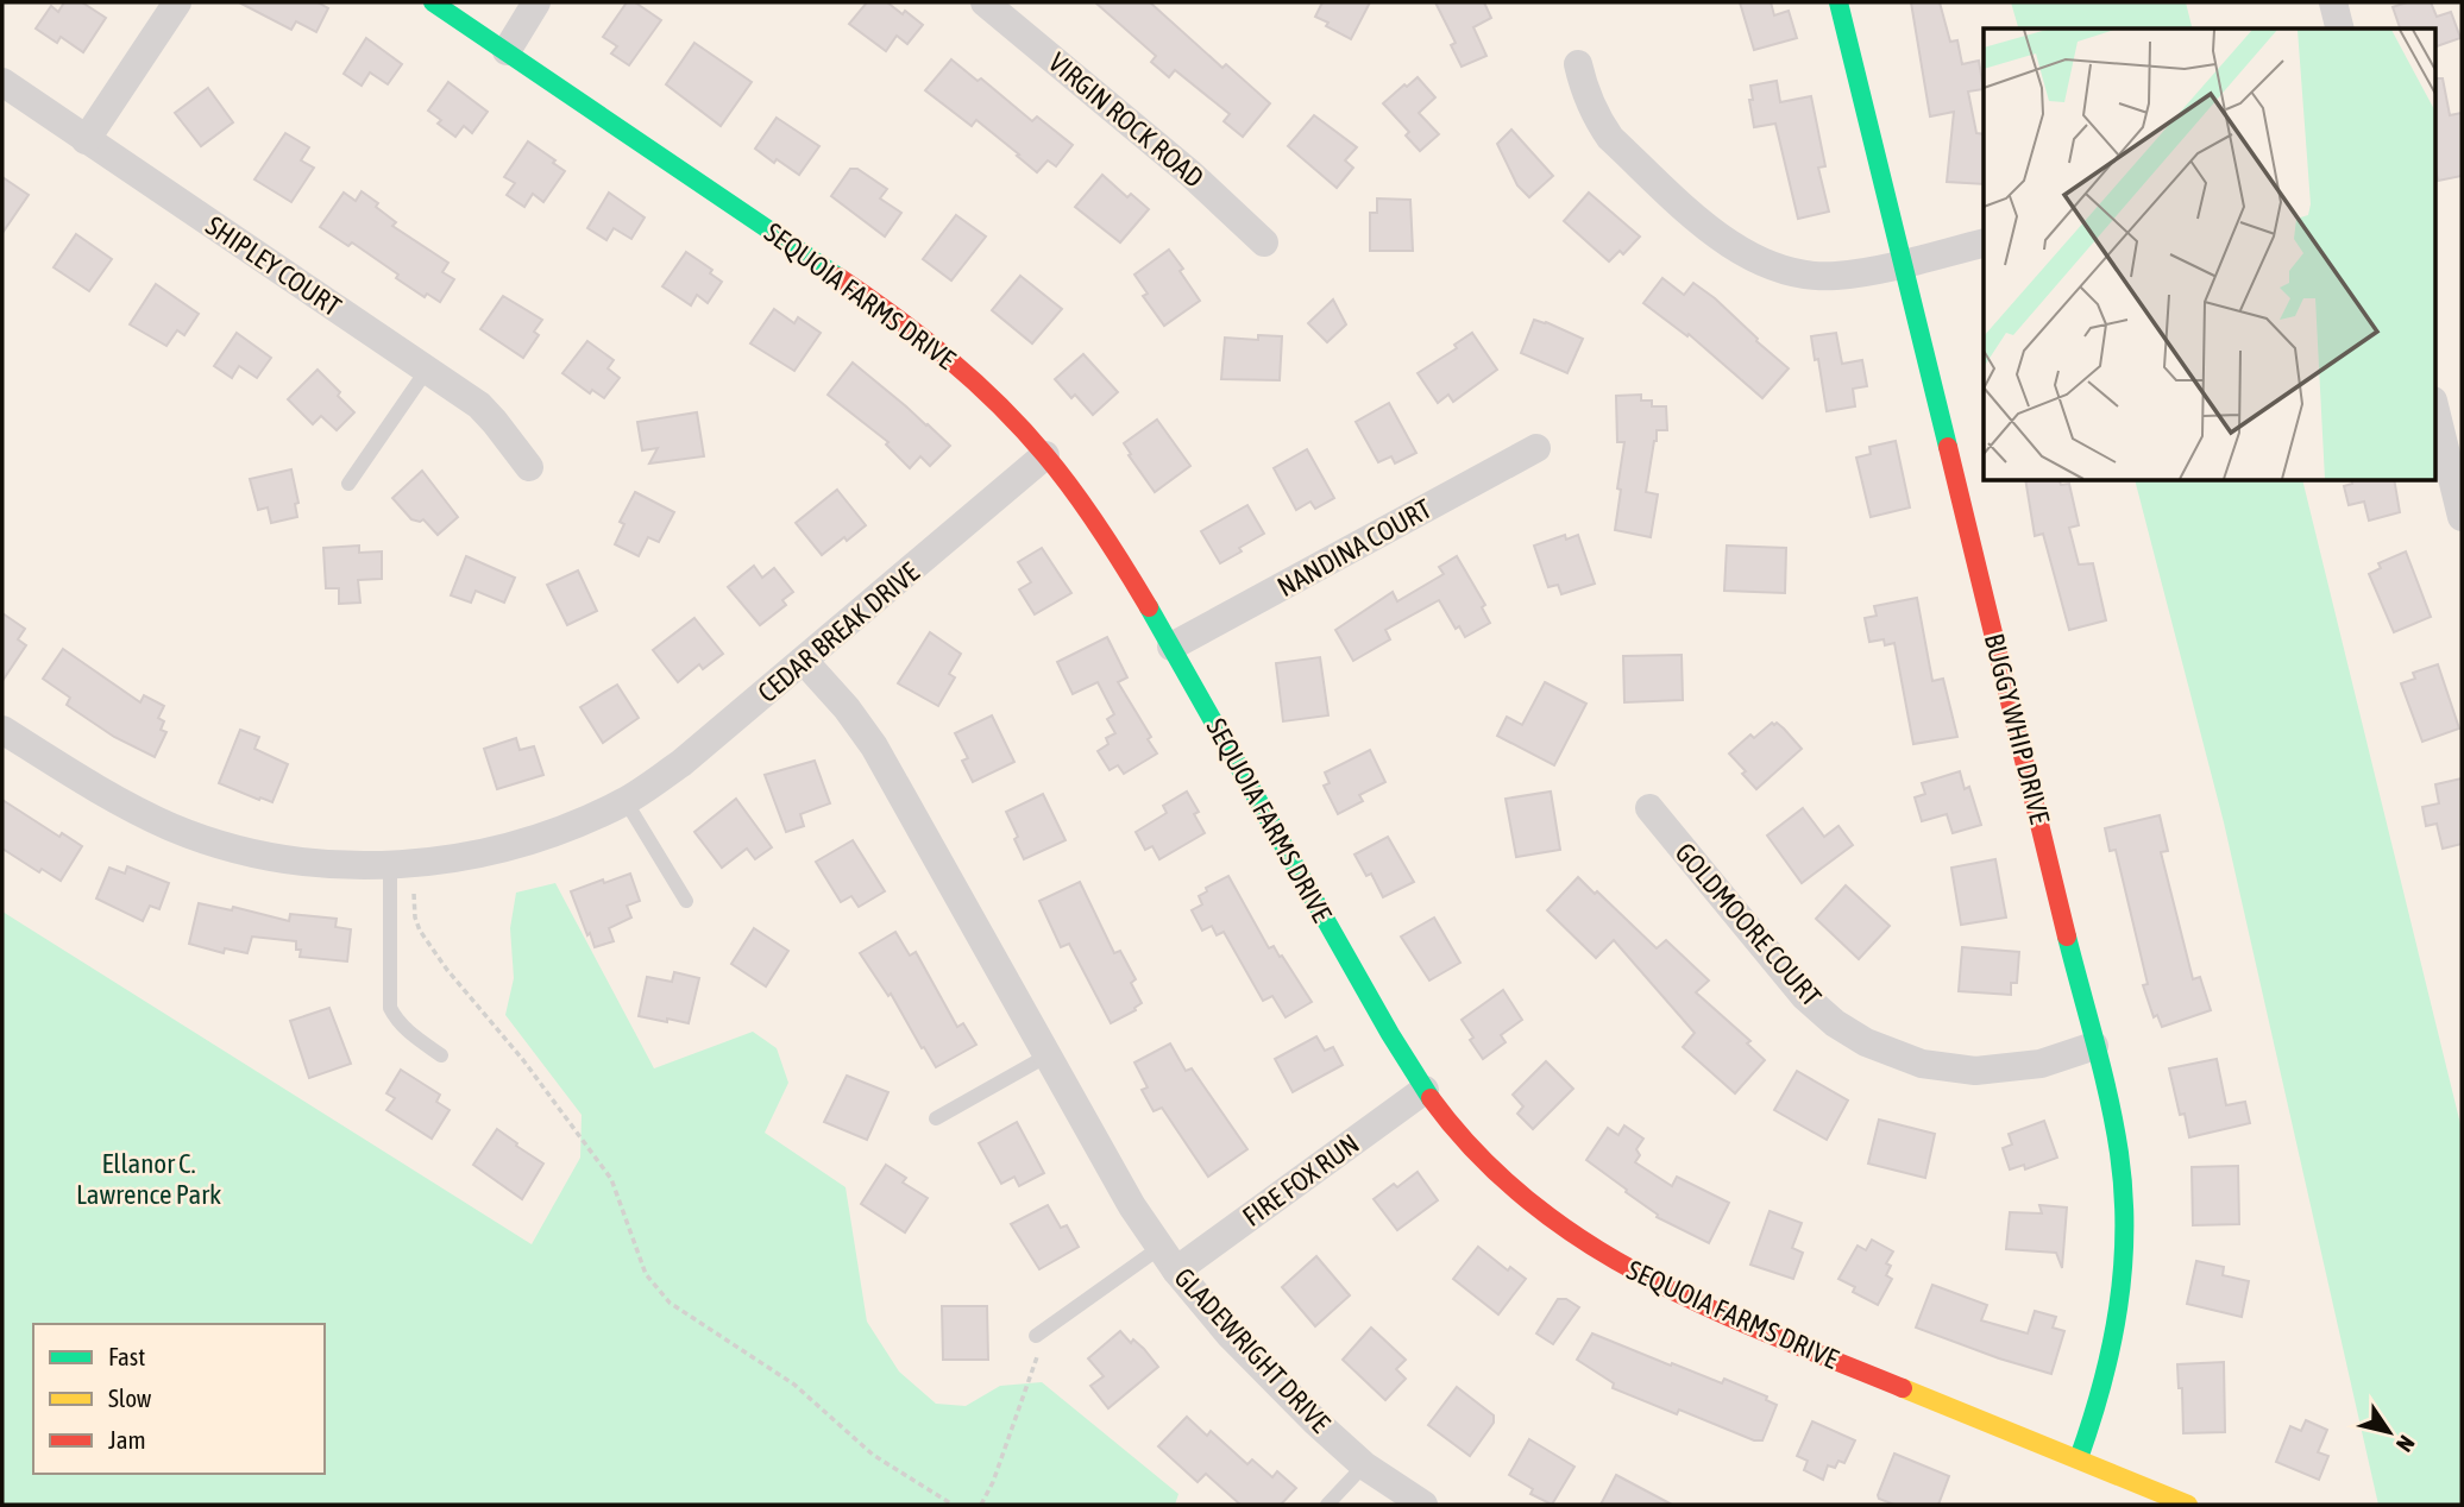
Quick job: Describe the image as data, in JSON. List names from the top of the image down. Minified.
{"streets":{"street":["VIRGIN ROCK ROAD","SHIPLEY COURT","SEQUOIA FARMS DRIVE","NANDINA COURT","CEDAR BREAK DRIVE","BUGGY WHIP DRIVE","GOLDMOORE COURT","FIRE FOX RUN","GLADEWRIGHT DRIVE"]},"crossings":[["SEQUOIA FARMS DRIVE","NANDINA COURT"],["SEQUOIA FARMS DRIVE","CEDAR BREAK DRIVE"],["SEQUOIA FARMS DRIVE","BUGGY WHIP DRIVE"],["SEQUOIA FARMS DRIVE","FIRE FOX RUN"],["CEDAR BREAK DRIVE","GLADEWRIGHT DRIVE"],["BUGGY WHIP DRIVE","GOLDMOORE COURT"],["FIRE FOX RUN","GLADEWRIGHT DRIVE"]],"parks":["Ellanor C. Lawrence Park"],"legend":["Fast","Slow","Jam"],"north":"bottom right"}
